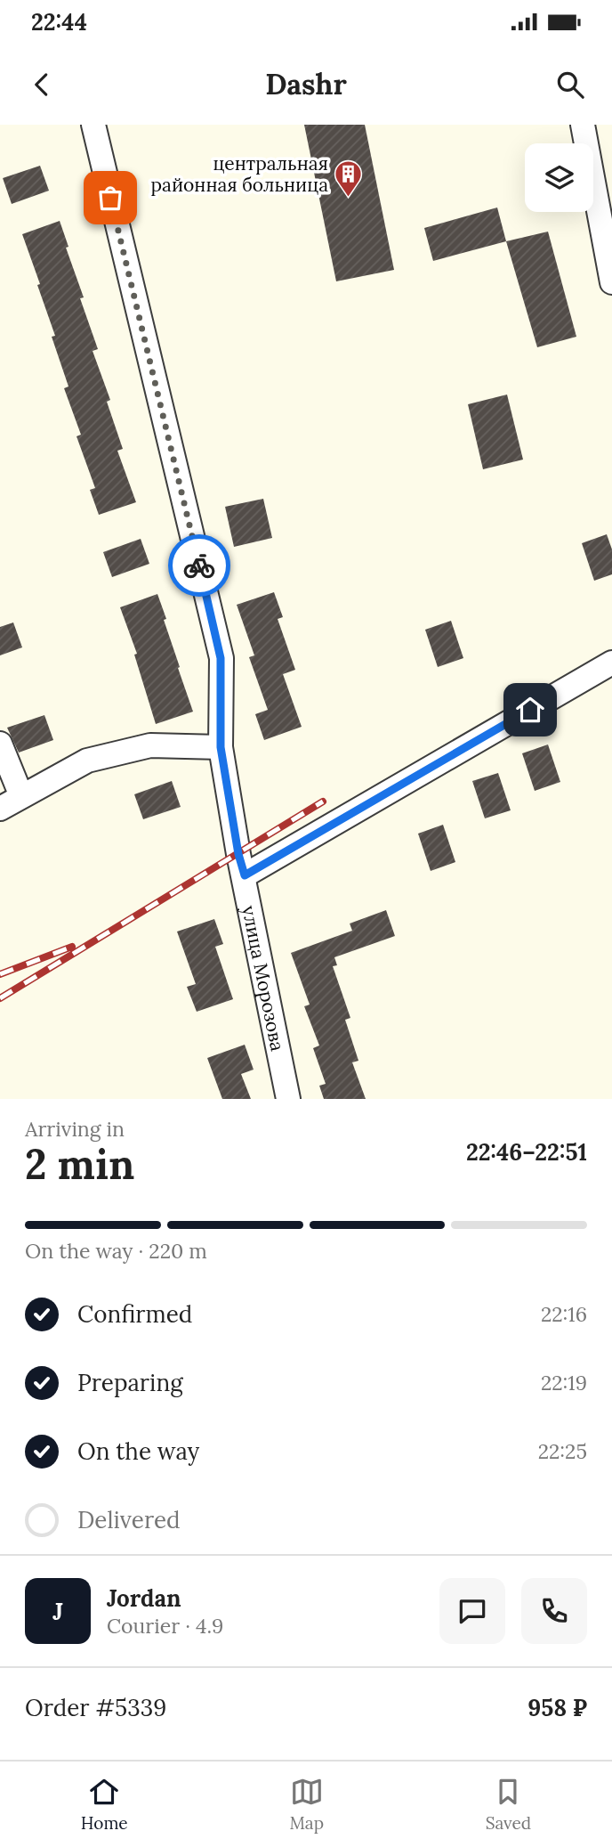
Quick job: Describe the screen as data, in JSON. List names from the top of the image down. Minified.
{"streets":{"street":["улица Морозова"]},"places":{"building":["центральная районная больница"]},"page":{"status":"22:44","header":"Dashr","heading":["2 min","Arriving in","22:46–22:51"],"panel":["Jordan","Courier · 4.9","Order #5339","958 ₽"],"bar":"On the way · 220 m","list":[["Confirmed","22:16"],["Preparing","22:19"],["On the way","22:25"],"Delivered"],"round":"J","tabs":["Home","Map","Saved"]}}
